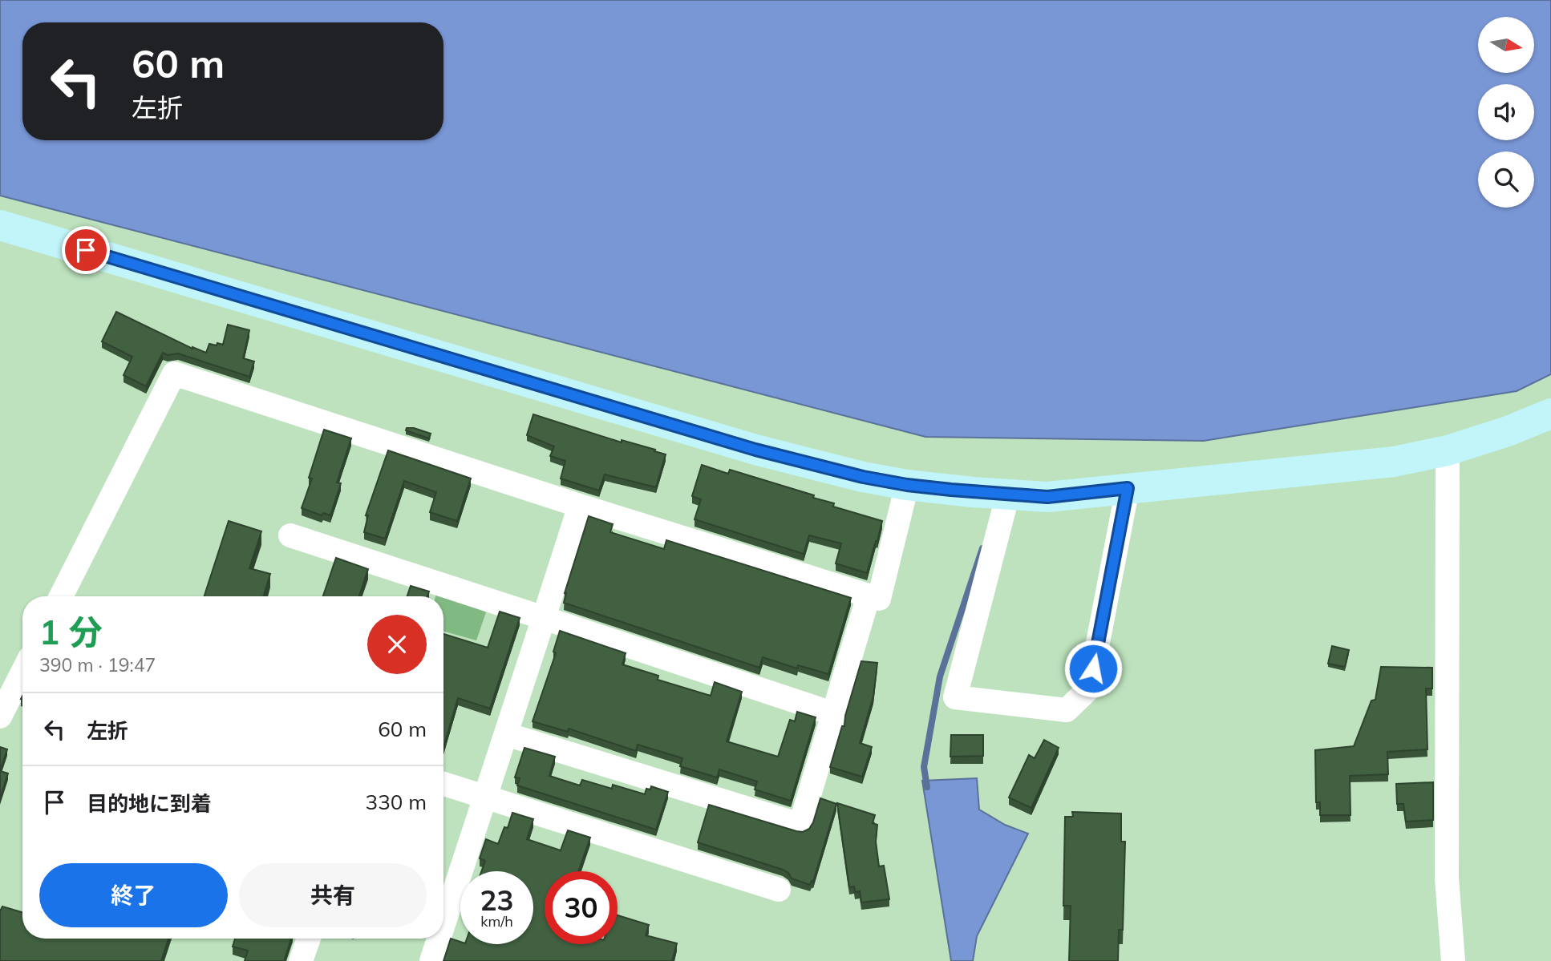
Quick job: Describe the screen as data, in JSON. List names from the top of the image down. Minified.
{"north":"right","page":{"turn":["60 m","左折"],"heading":["1 分","390 m · 19:47"],"list":[{"name":"左折","value":"60 m"},{"name":"目的地に到着","value":"330 m"}],"buttons":["終了","共有"],"speed":"23 km/h","limit":"30"}}
